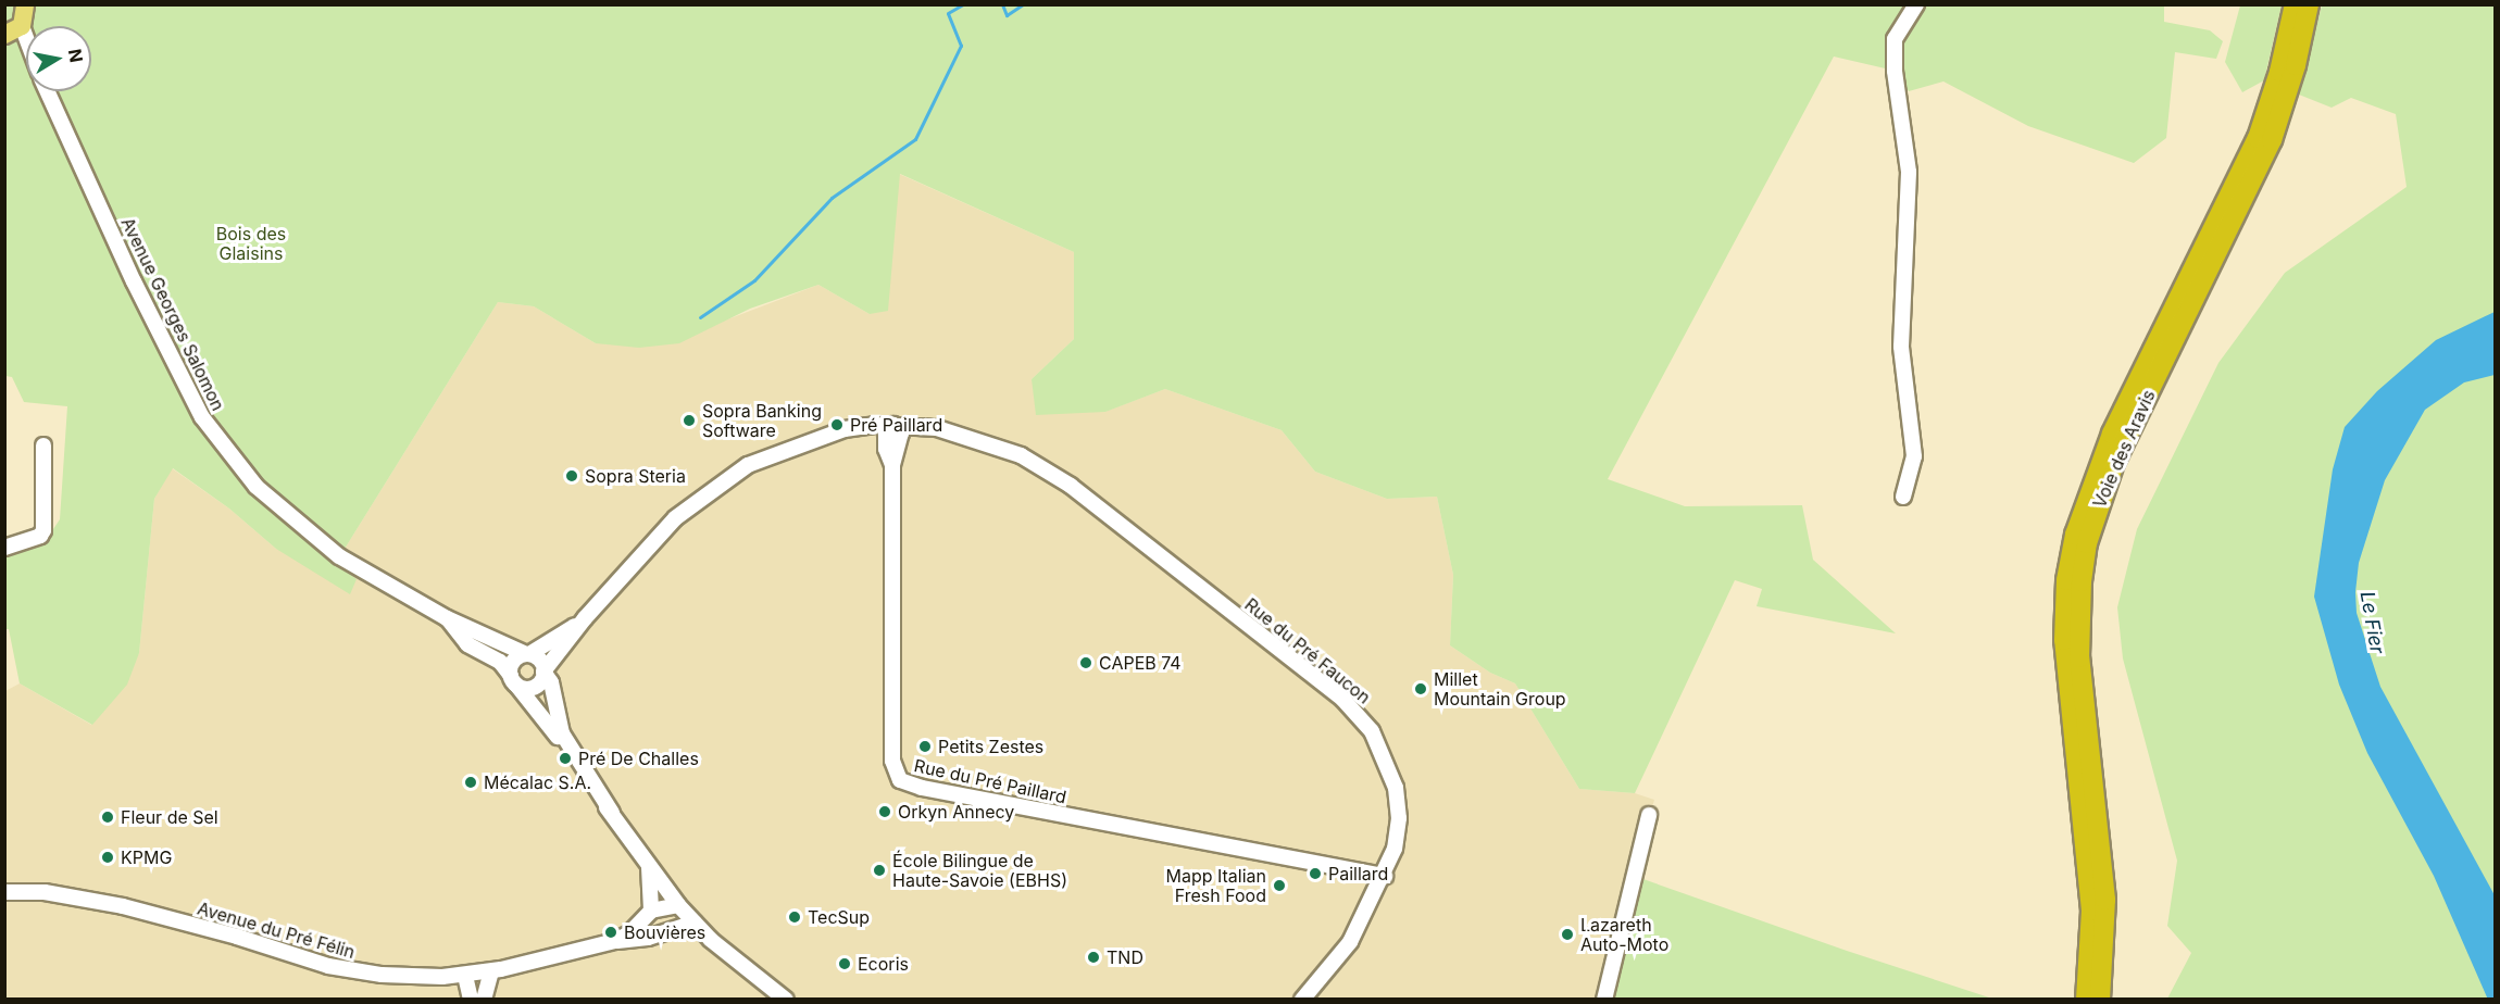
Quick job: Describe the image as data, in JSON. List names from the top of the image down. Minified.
{"streets":{"highway":["Voie des Aravis"],"street":["Avenue Georges Salomon","Rue du Pré Faucon","Rue du Pré Paillard","Avenue du Pré Félin"]},"crossings":[["Avenue Georges Salomon","Rue du Pré Faucon"],["Rue du Pré Faucon","Rue du Pré Paillard"]],"water":["Le Fier"],"parks":["Bois des Glaisins"],"places":["Sopra Banking Software","Pré Paillard","Sopra Steria","CAPEB 74","Millet Mountain Group","Petits Zestes","Pré De Challes","Mécalac S.A.","Orkyn Annecy","Fleur de Sel","KPMG","École Bilingue de Haute-Savoie (EBHS)","Paillard","Mapp Italian Fresh Food","TecSup","Bouvières","Lazareth Auto-Moto","TND","Ecoris"],"north":"right"}
